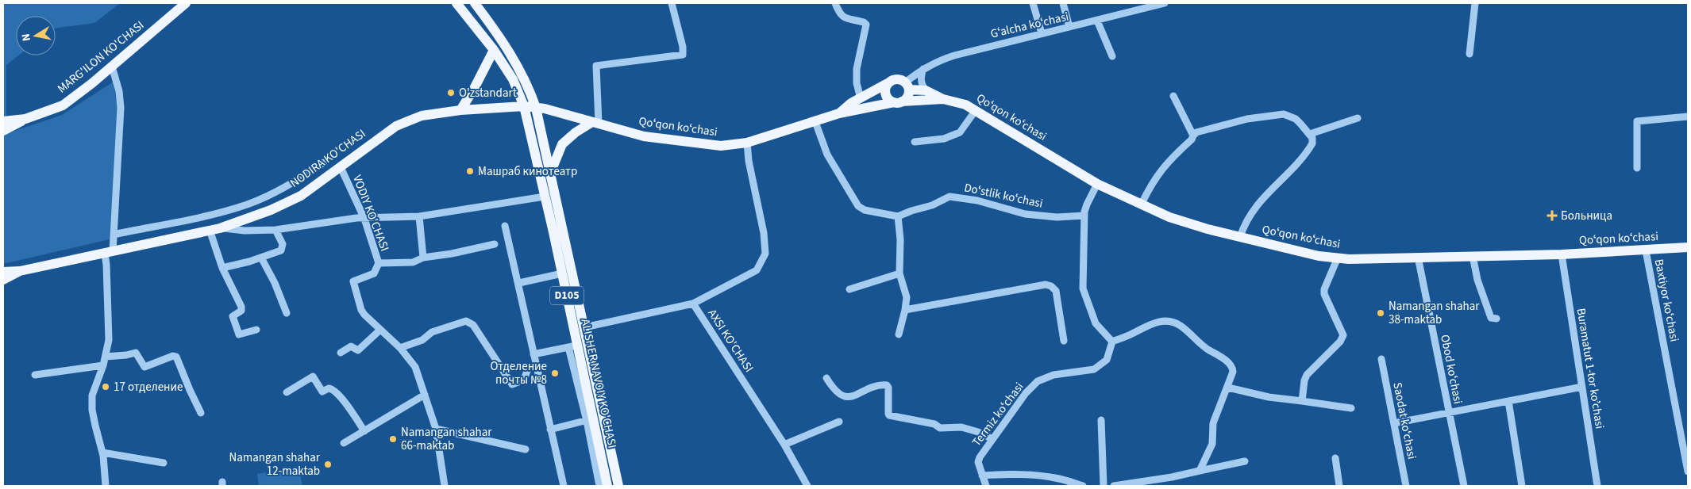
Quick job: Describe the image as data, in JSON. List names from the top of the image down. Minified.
{"streets":{"main road":["MARG'ILON KO'CHASI","Qoʻqon koʻchasi","NODIRA KO'CHASI","D105","ALISHER NAVOIY KO'CHASI"],"street":["Gʻalcha koʻchasi","Doʻstlik koʻchasi","VODIY KO'CHASI","Baxtiyor koʻchasi","AXSI KO'CHASI","Buramatut 1-tor koʼchasi","Obod koʻchasi","Termiz koʻchasi","Saodat koʻchasi"]},"crossings":[["Gʻalcha koʻchasi","Qoʻqon koʻchasi"],["Qoʻqon koʻchasi","NODIRA KO'CHASI"],["Qoʻqon koʻchasi","D105"],["Qoʻqon koʻchasi","Baxtiyor koʻchasi"],["Qoʻqon koʻchasi","Buramatut 1-tor koʼchasi"],["Qoʻqon koʻchasi","Obod koʻchasi"],["Qoʻqon koʻchasi","ALISHER NAVOIY KO'CHASI"],["NODIRA KO'CHASI","VODIY KO'CHASI"],["NODIRA KO'CHASI","D105"],["NODIRA KO'CHASI","ALISHER NAVOIY KO'CHASI"],["D105","ALISHER NAVOIY KO'CHASI"],["AXSI KO'CHASI","ALISHER NAVOIY KO'CHASI"]],"places":{"other":["O'zstandart","Машраб кинотеатр","Namangan shahar 38-maktab","Отделение почты №8","17 отделение","Namangan shahar 66-maktab","Namangan shahar 12-maktab"],"health":["Больница"]},"north":"left"}
